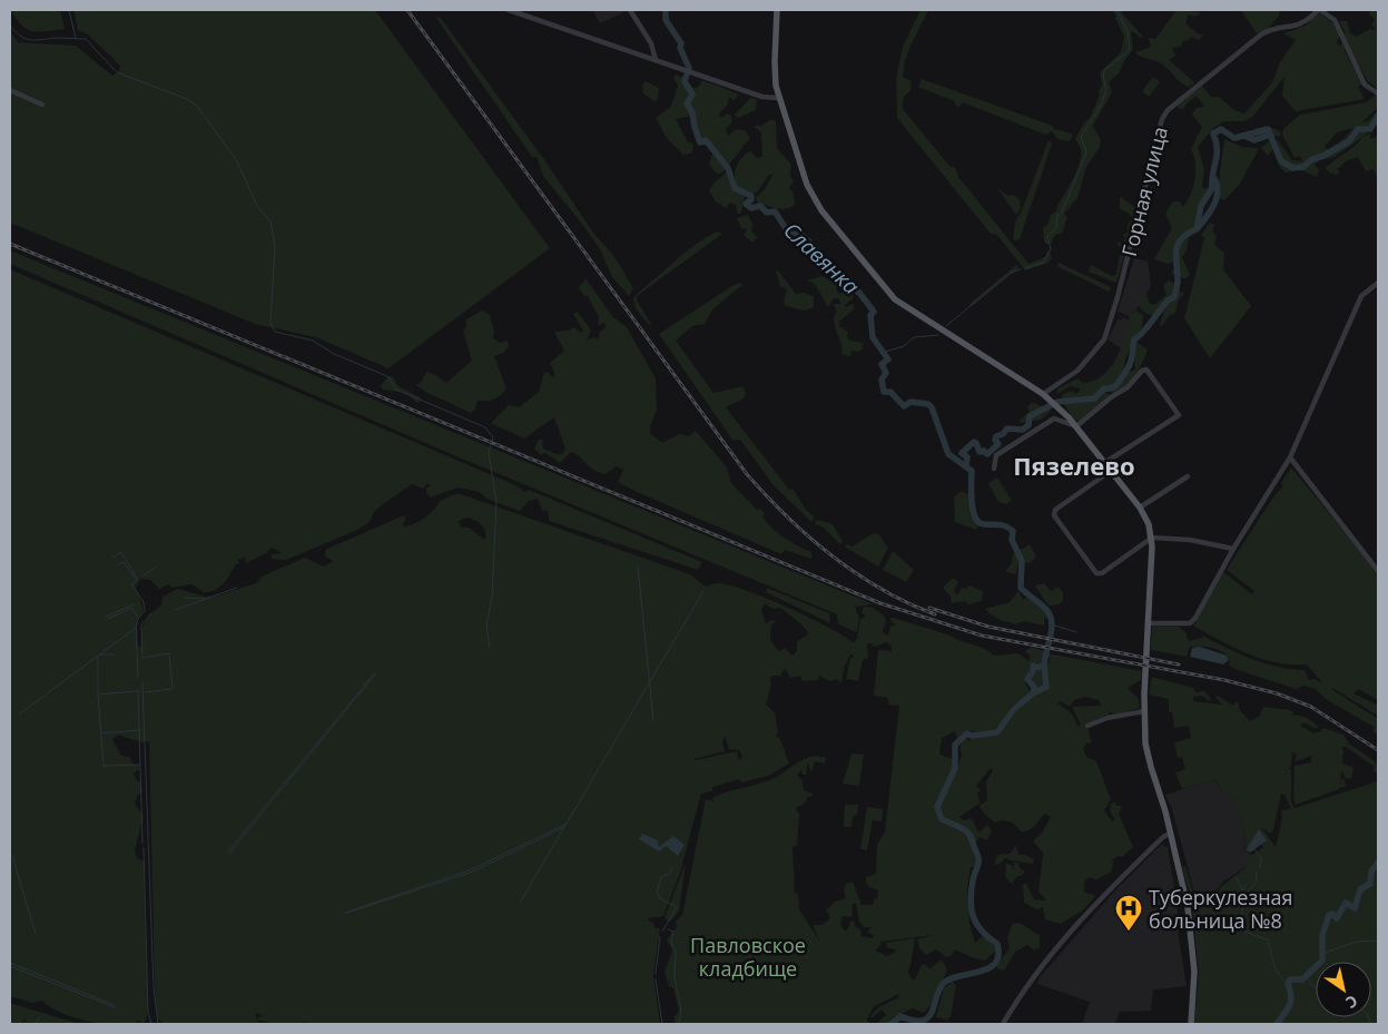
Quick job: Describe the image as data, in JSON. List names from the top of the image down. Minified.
{"streets":{"street":["Горная улица"]},"districts":["Пязелево"],"water":["Славянка"],"parks":["Павловское кладбище"],"places":{"hospital":["Туберкулезная больница №8"]},"north":"bottom right"}
